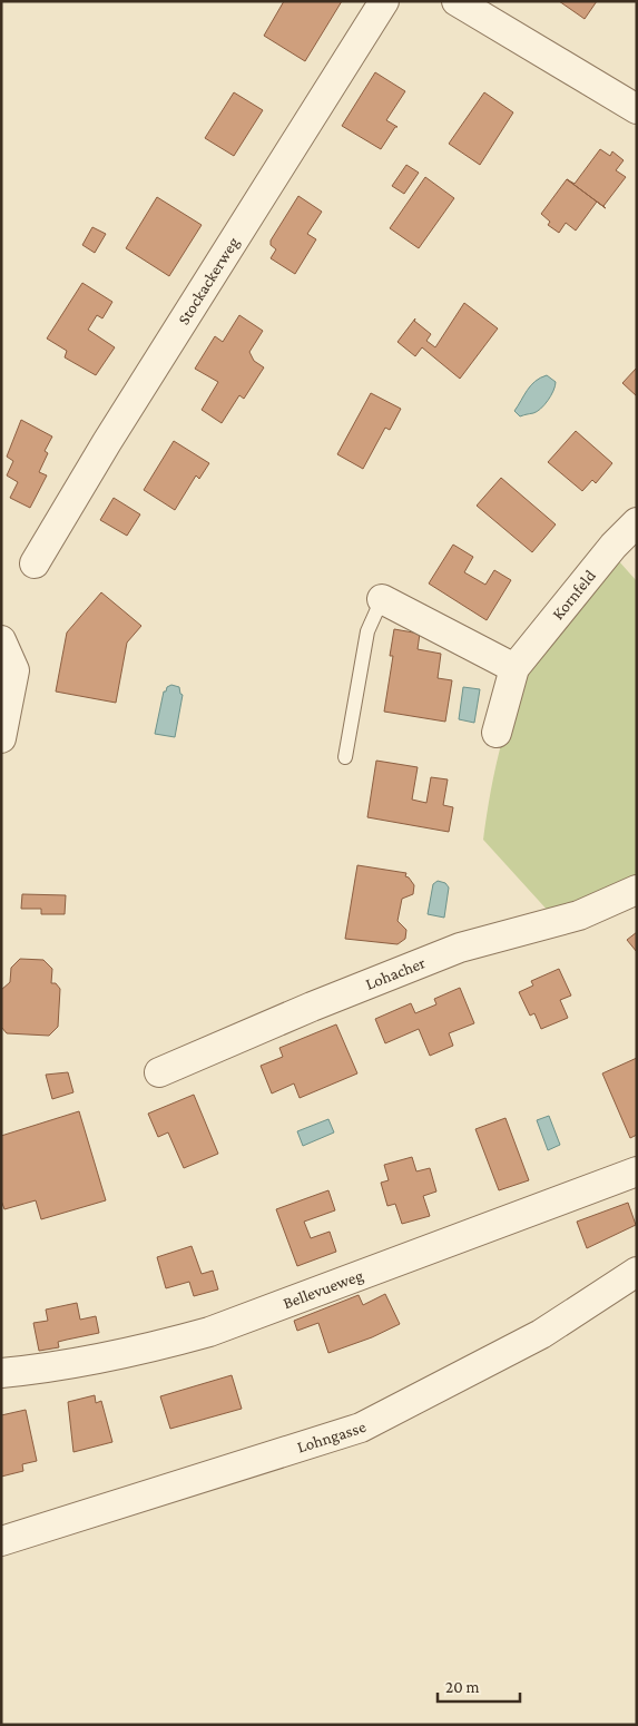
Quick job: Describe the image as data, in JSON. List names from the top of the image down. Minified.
{"streets":{"street":["Stockackerweg","Kornfeld","Lohacher","Bellevueweg","Lohngasse"]},"scale_bar":"20 m"}
